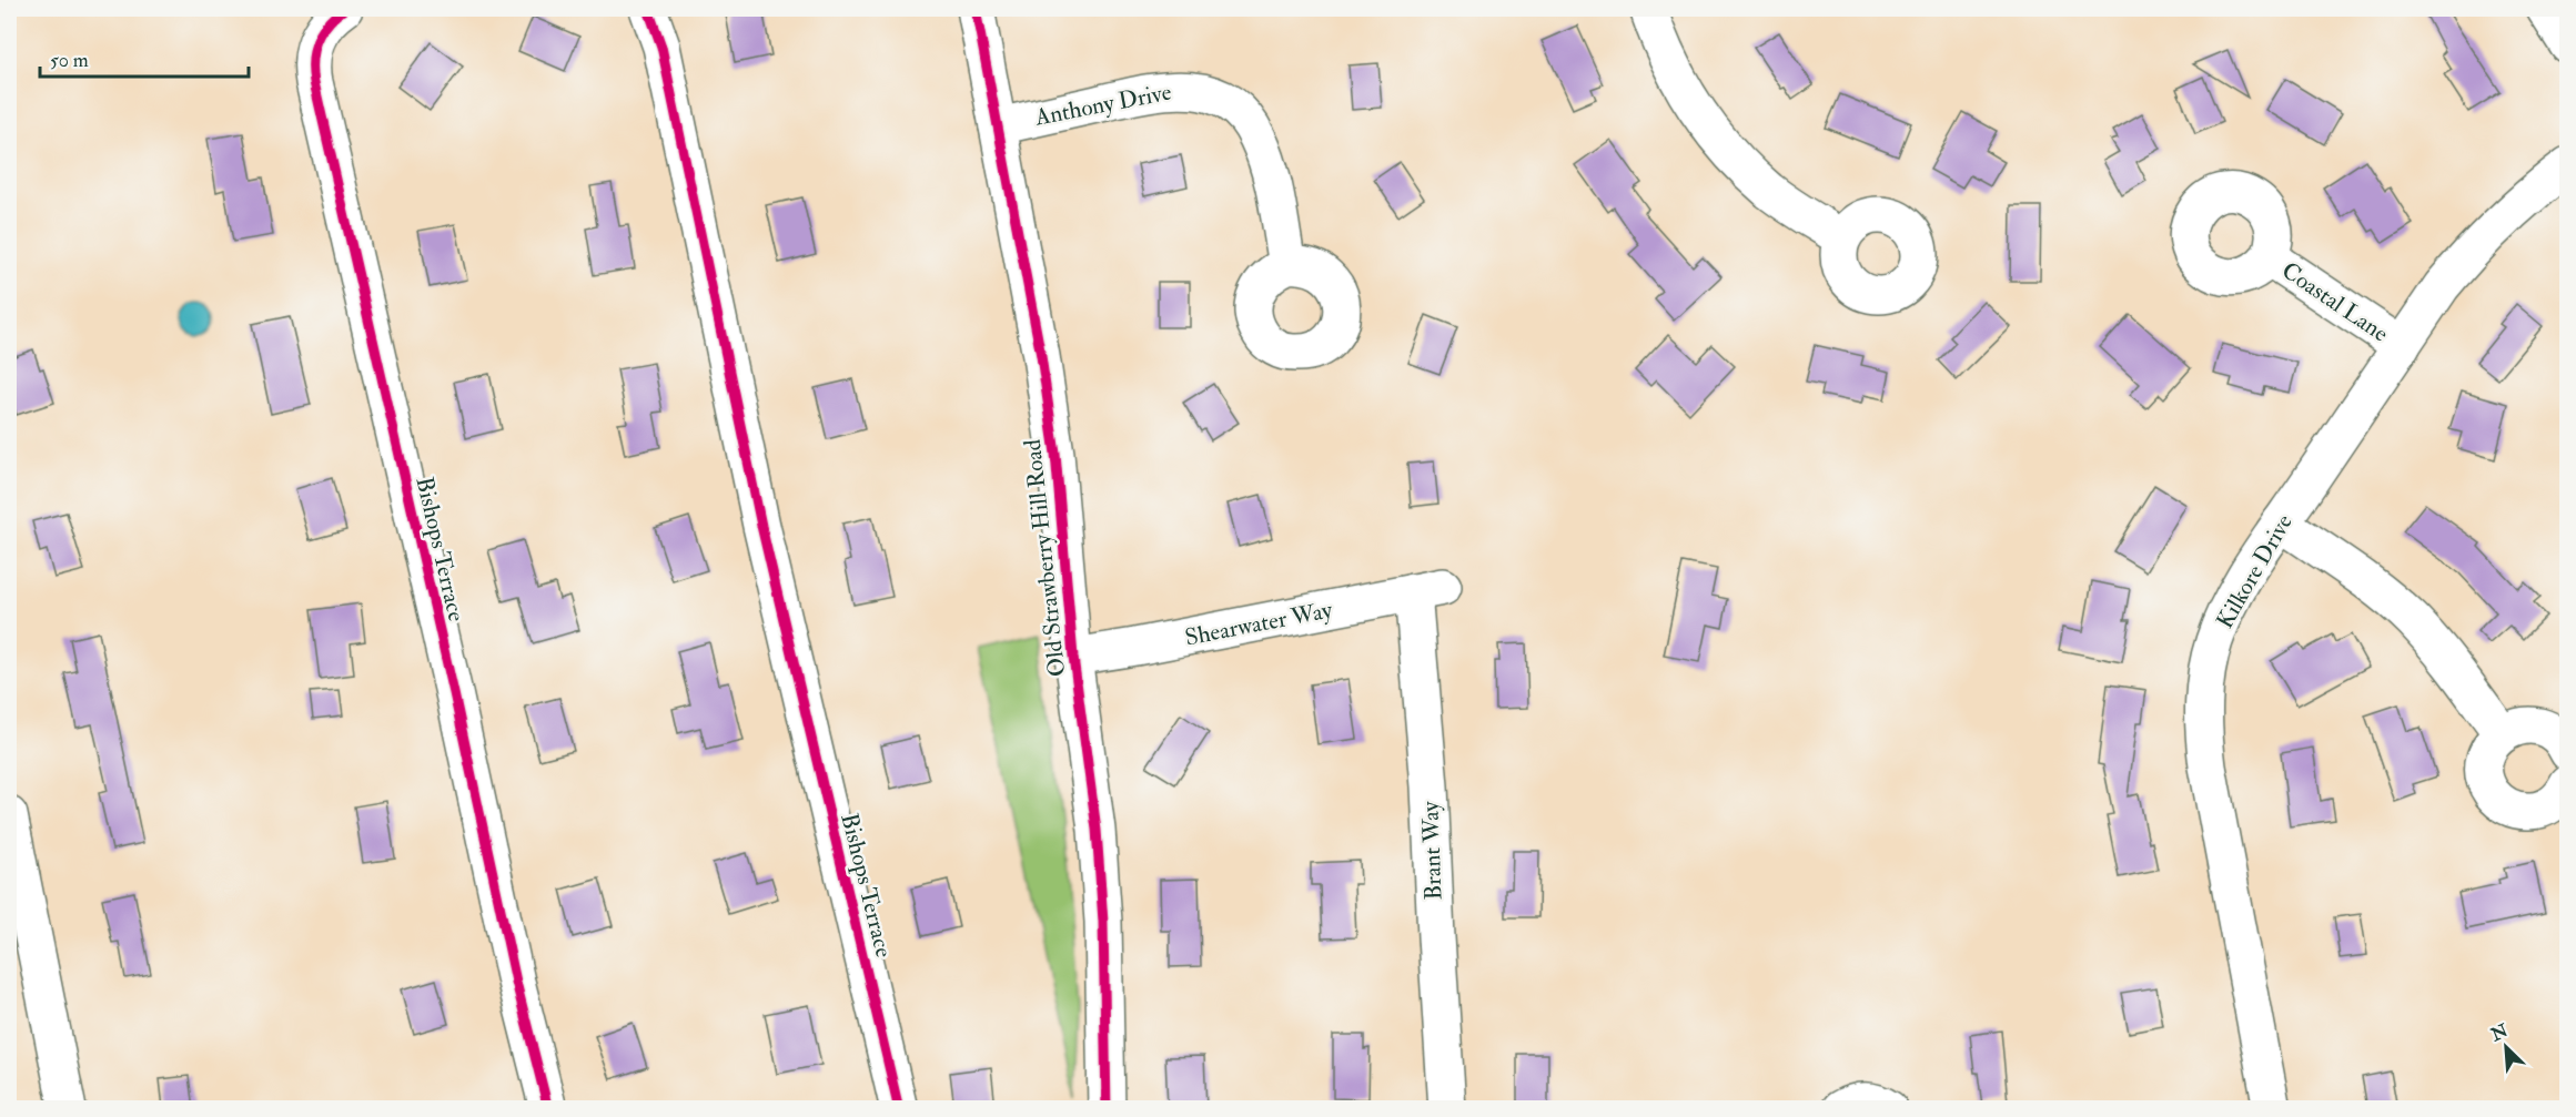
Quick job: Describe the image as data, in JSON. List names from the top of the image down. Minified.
{"streets":{"street":["Anthony Drive","Coastal Lane","Bishops Terrace","Old Strawberry Hill Road","Kilkore Drive","Shearwater Way","Brant Way"]},"crossings":[["Anthony Drive","Old Strawberry Hill Road"],["Coastal Lane","Kilkore Drive"],["Old Strawberry Hill Road","Shearwater Way"],["Shearwater Way","Brant Way"]],"scale_bar":"50 m","north":"top left"}
